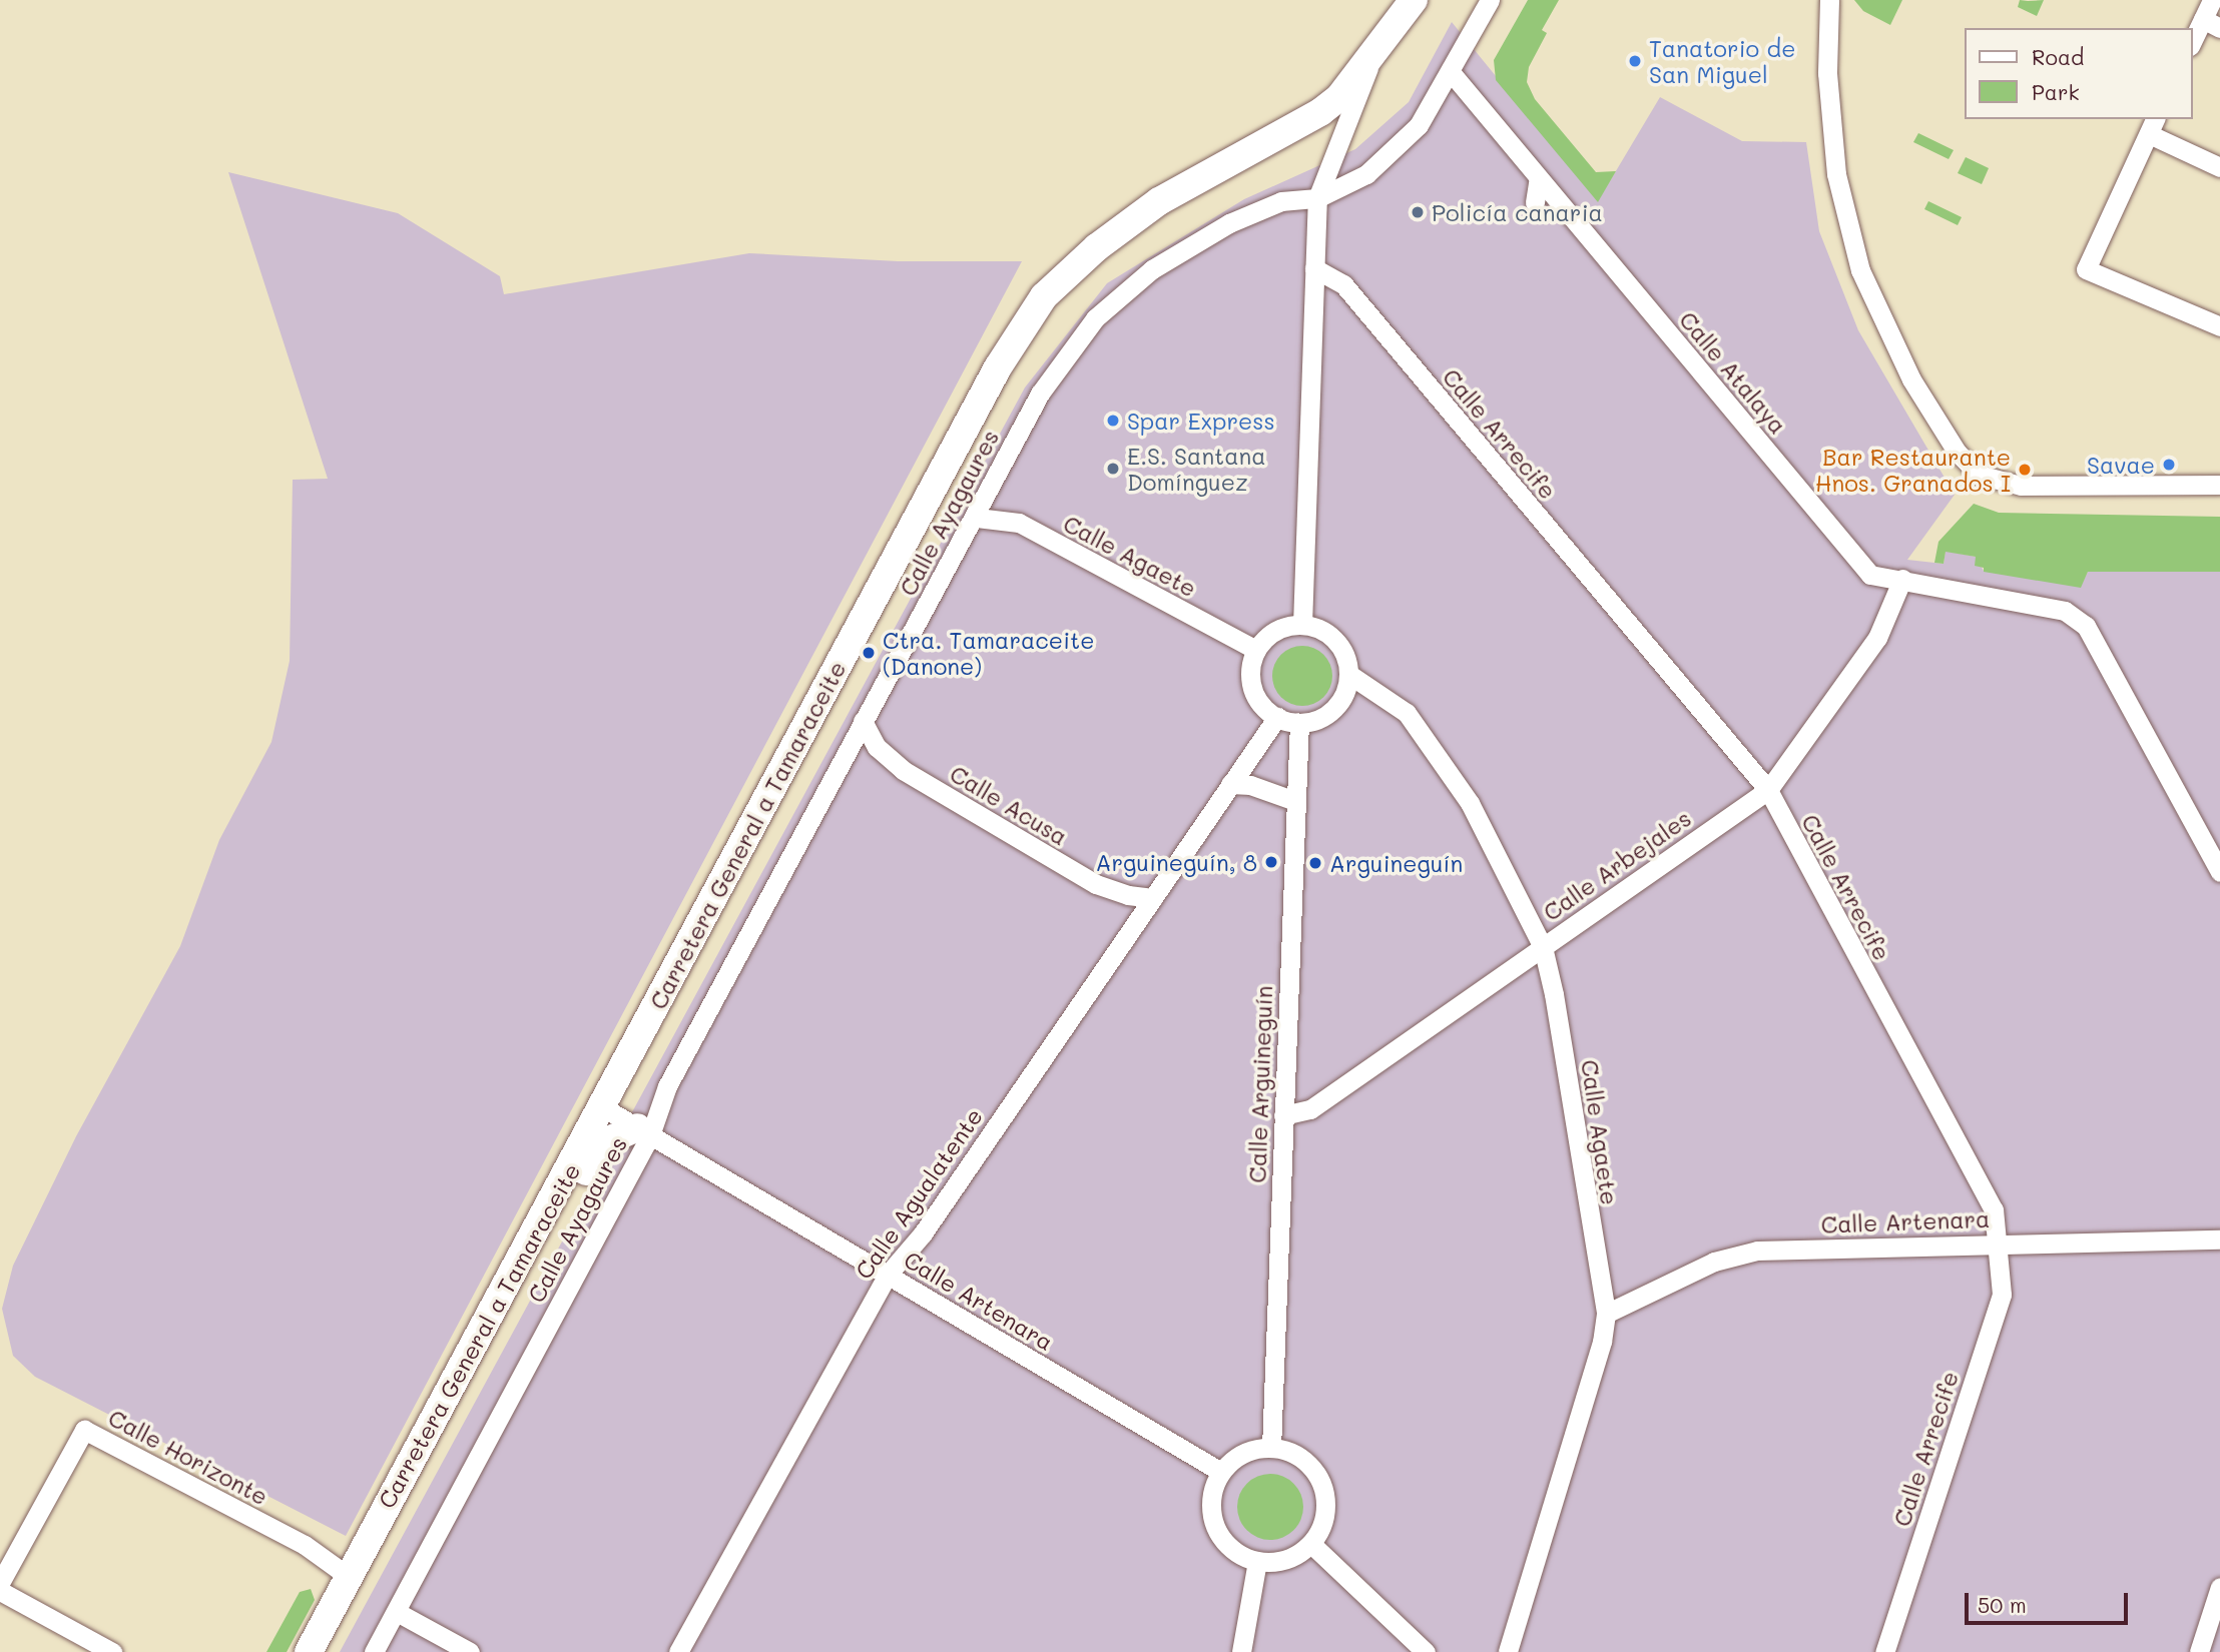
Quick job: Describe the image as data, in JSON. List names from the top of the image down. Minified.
{"streets":{"main road":["Carretera General a Tamaraceite"],"street":["Calle Atalaya","Calle Arrecife","Calle Ayagaures","Calle Agaete","Calle Acusa","Calle Arbejales","Calle Arguineguín","Calle Agualatente","Calle Artenara","Calle Horizonte"]},"crossings":[["Calle Atalaya","Calle Ayagaures"],["Calle Atalaya","Calle Arbejales"],["Calle Arrecife","Calle Arbejales"],["Calle Arrecife","Calle Artenara"],["Calle Ayagaures","Calle Agaete"],["Calle Ayagaures","Calle Acusa"],["Calle Ayagaures","Calle Artenara"],["Calle Agaete","Calle Arbejales"],["Calle Agaete","Calle Arguineguín"],["Calle Agaete","Calle Agualatente"],["Calle Agaete","Calle Artenara"],["Calle Acusa","Calle Agualatente"],["Carretera General a Tamaraceite","Calle Artenara"],["Carretera General a Tamaraceite","Calle Horizonte"],["Calle Arbejales","Calle Arguineguín"],["Calle Arguineguín","Calle Agualatente"],["Calle Arguineguín","Calle Artenara"],["Calle Agualatente","Calle Artenara"]],"places":["Tanatorio de San Miguel","Policía canaria","Spar Express","Savae","E.S. Santana Domínguez","Bar Restaurante Hnos. Granados I","Ctra. Tamaraceite (Danone)","Arguineguín, 8","Arguineguín"],"legend":["Road","Park"],"scale_bar":"50 m"}
